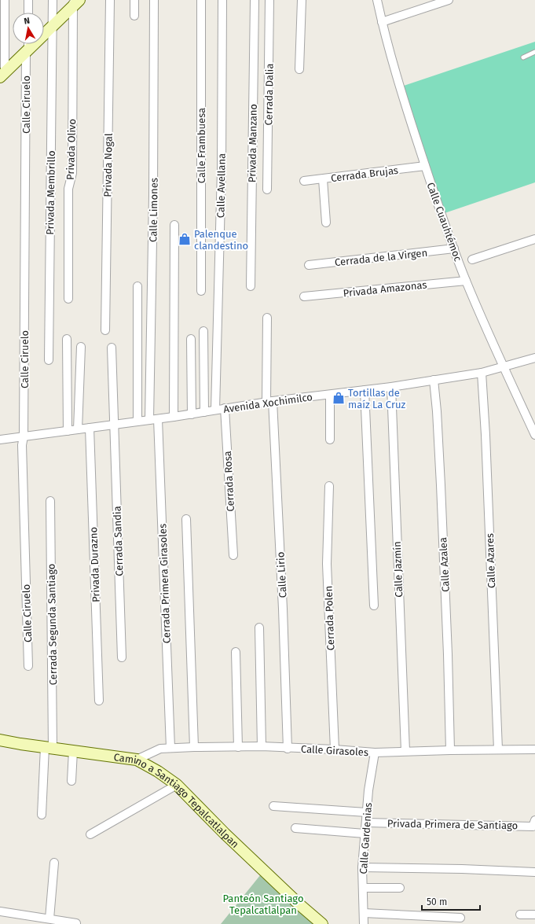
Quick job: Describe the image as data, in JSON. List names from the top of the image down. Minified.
{"streets":{"street":["Cerrada Dalia","Calle Ciruelo","Privada Manzano","Calle Frambuesa","Privada Olivo","Privada Nogal","Cerrada Brujas","Calle Avellana","Privada Membrillo","Calle Limones","Calle Cuauhtémoc","Cerrada de la Virgen","Privada Amazonas","Avenida Xochimilco","Cerrada Rosa","Cerrada Sandia","Calle Azares","Privada Durazno","Calle Azalea","Calle Jazmín","Calle Lirio","Cerrada Primera Girasoles","Cerrada Polen","Cerrada Segunda Santiago","Calle Girasoles","Camino a Santiago Tepalcatlalpan","Privada Primera de Santiago","Calle Gardenias"]},"crossings":[["Calle Ciruelo","Avenida Xochimilco"],["Cerrada Brujas","Calle Cuauhtémoc"],["Calle Avellana","Avenida Xochimilco"],["Calle Limones","Avenida Xochimilco"],["Calle Cuauhtémoc","Cerrada de la Virgen"],["Calle Cuauhtémoc","Privada Amazonas"],["Calle Cuauhtémoc","Avenida Xochimilco"],["Avenida Xochimilco","Cerrada Rosa"],["Avenida Xochimilco","Cerrada Sandia"],["Avenida Xochimilco","Calle Azares"],["Avenida Xochimilco","Privada Durazno"],["Avenida Xochimilco","Calle Azalea"],["Avenida Xochimilco","Calle Jazmín"],["Avenida Xochimilco","Calle Lirio"],["Avenida Xochimilco","Cerrada Primera Girasoles"],["Calle Azares","Calle Girasoles"],["Calle Azalea","Calle Girasoles"],["Calle Jazmín","Calle Girasoles"],["Calle Lirio","Calle Girasoles"],["Cerrada Primera Girasoles","Calle Girasoles"],["Cerrada Polen","Calle Girasoles"],["Cerrada Segunda Santiago","Camino a Santiago Tepalcatlalpan"],["Calle Girasoles","Camino a Santiago Tepalcatlalpan"],["Calle Girasoles","Calle Gardenias"],["Privada Primera de Santiago","Calle Gardenias"]],"parks":["Panteón Santiago Tepalcatlalpan"],"places":{"shop":["Palenque clandestino","Tortillas de maíz La Cruz"]},"scale_bar":"50 m","north":"top"}
